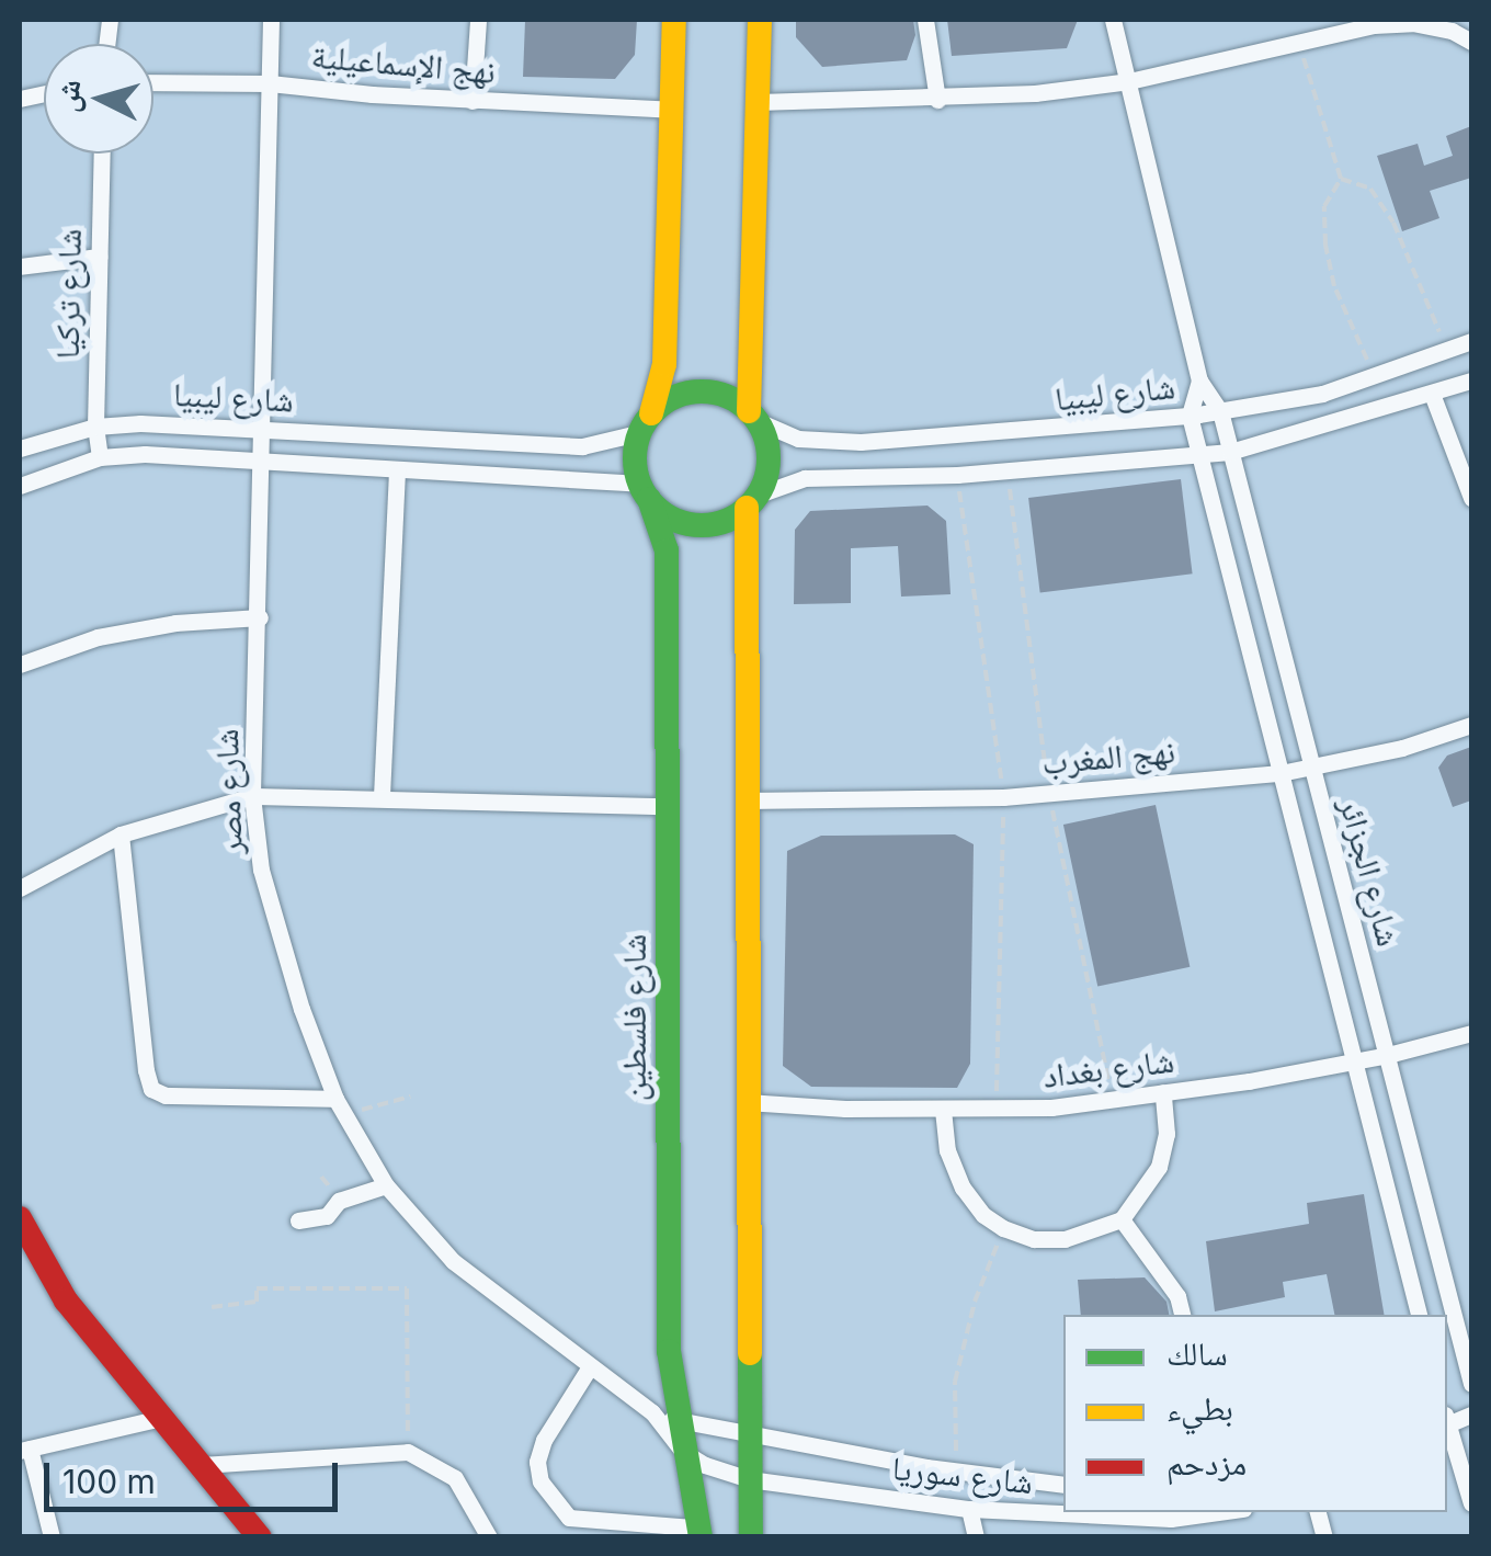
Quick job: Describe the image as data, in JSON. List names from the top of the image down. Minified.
{"streets":{"street":["نهج الإسماعيلية","شارع تركيا","شارع ليبيا","نهج المغرب","شارع مصر","شارع الجزائر","شارع فلسطين","شارع بغداد","شارع سوريا"]},"crossings":[["نهج الإسماعيلية","شارع مصر"],["شارع تركيا","شارع ليبيا"],["شارع ليبيا","شارع مصر"],["شارع ليبيا","شارع الجزائر"],["شارع ليبيا","شارع فلسطين"],["نهج المغرب","شارع الجزائر"],["شارع مصر","شارع فلسطين"],["شارع مصر","شارع سوريا"],["شارع الجزائر","شارع بغداد"],["شارع فلسطين","شارع سوريا"]],"legend":["سالك","بطيء","مزدحم"],"scale_bar":"100 m","north":"left"}
